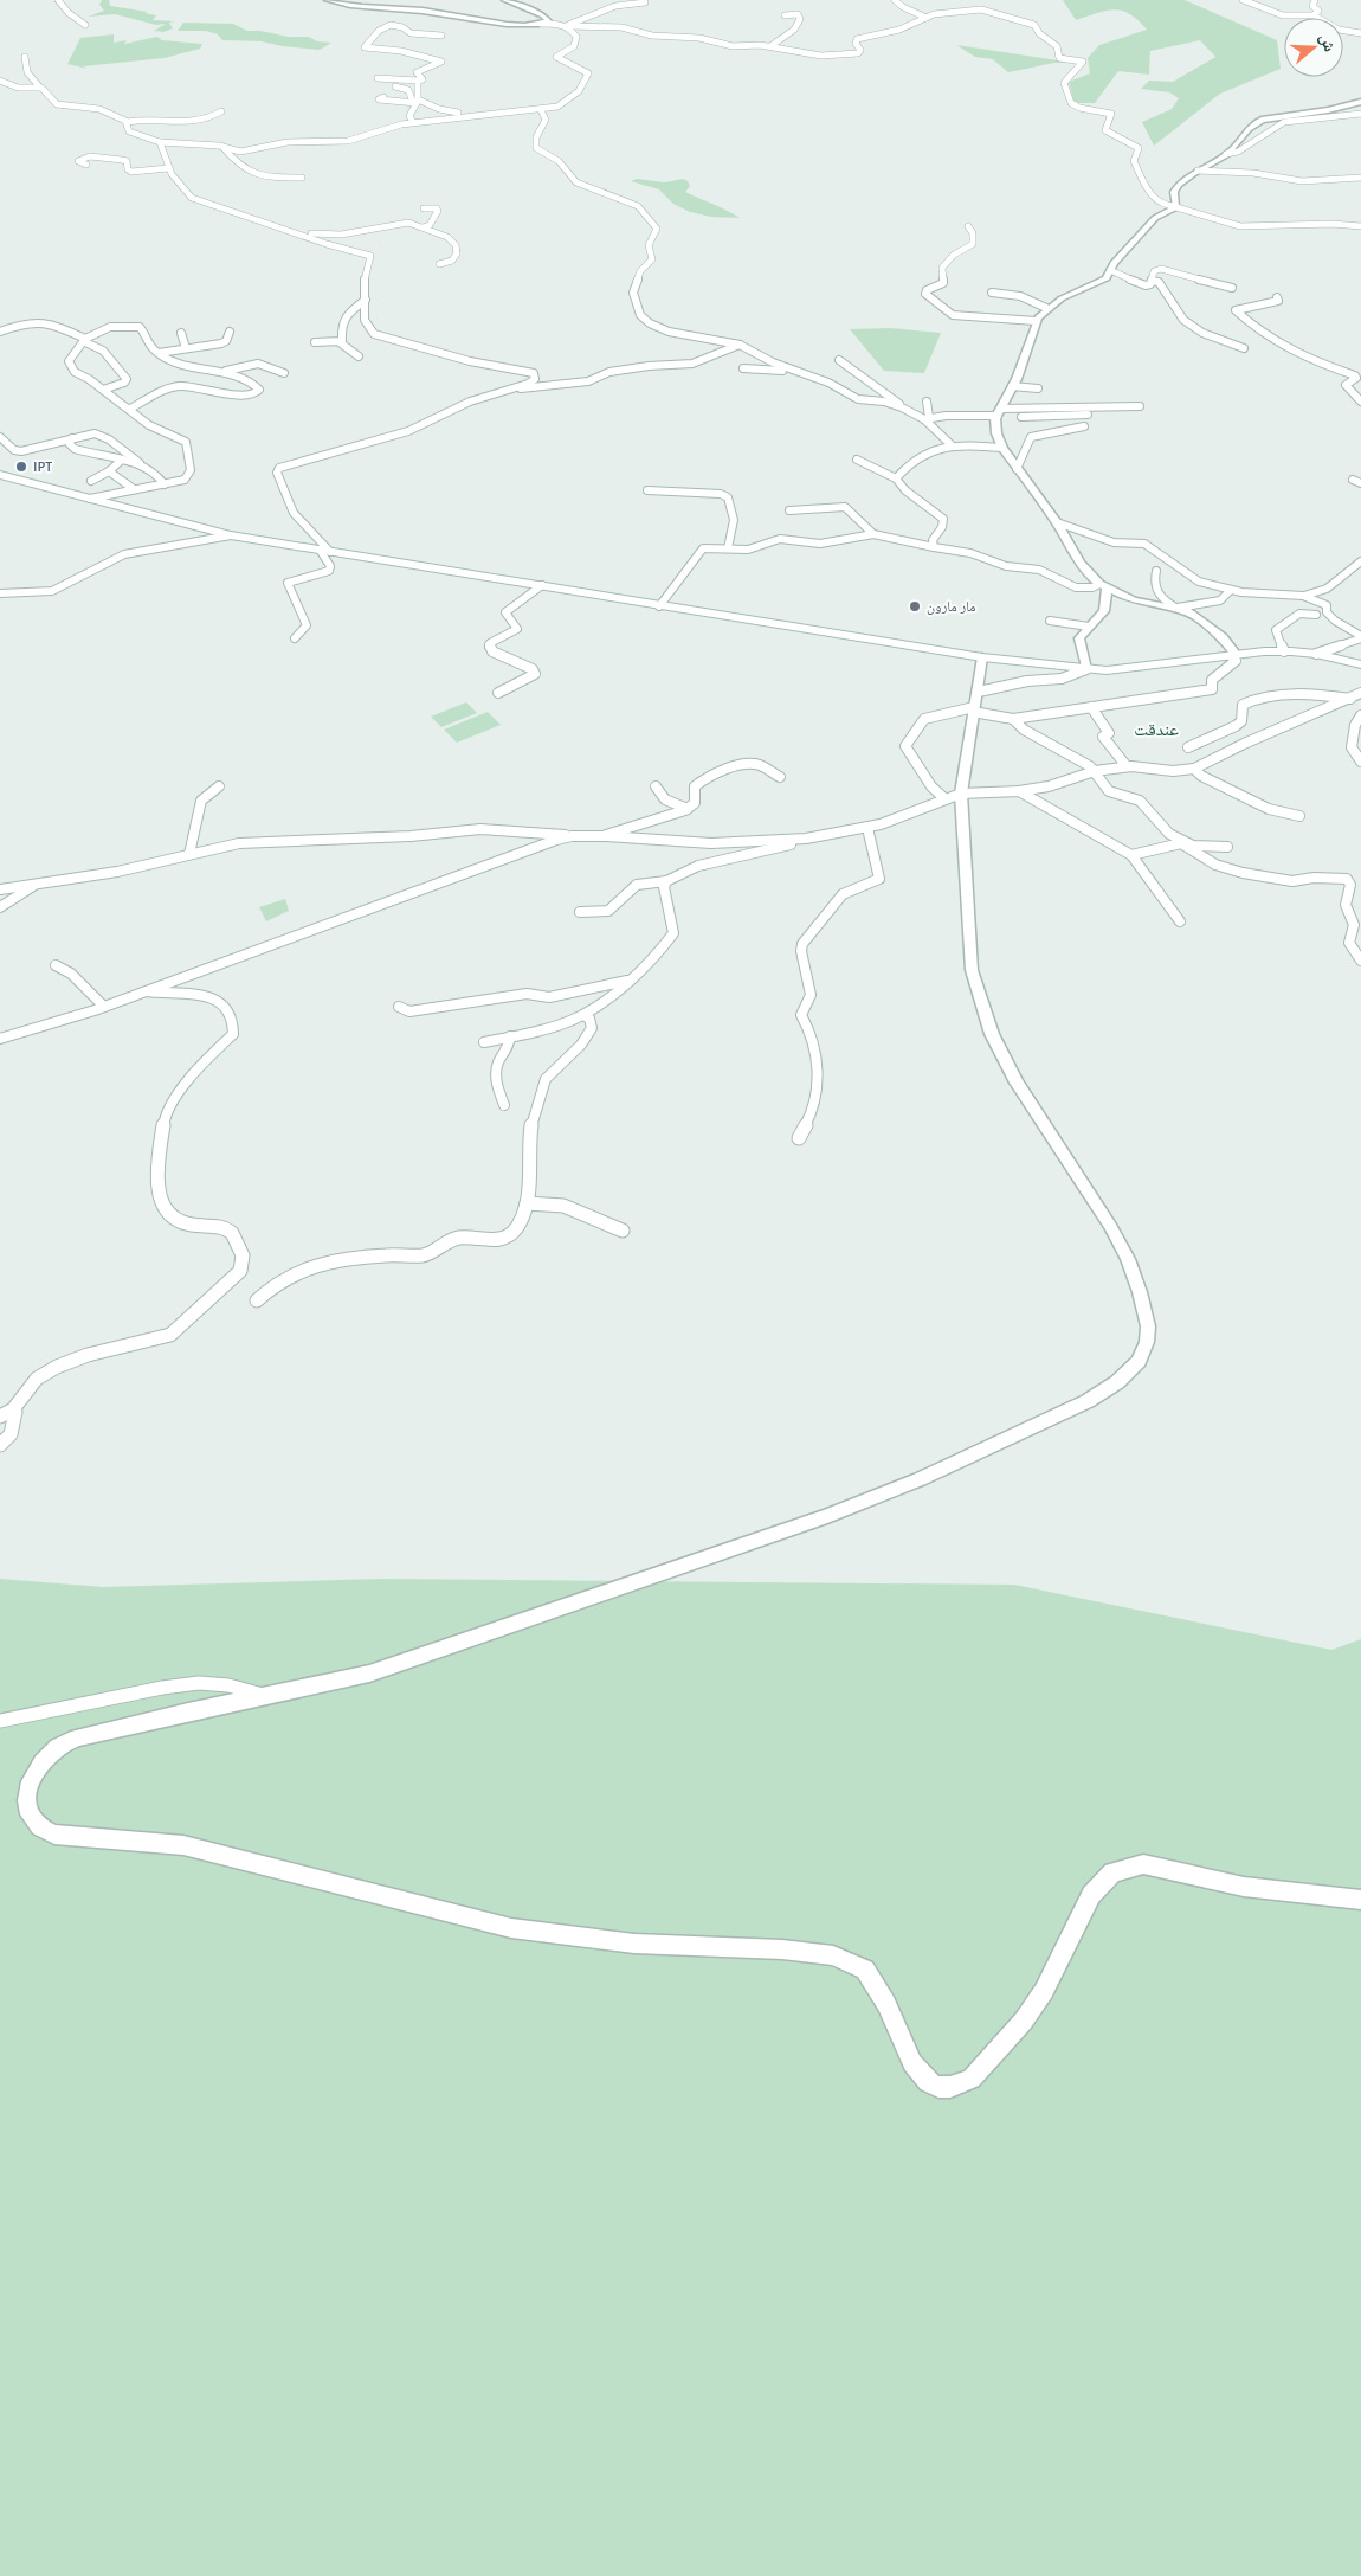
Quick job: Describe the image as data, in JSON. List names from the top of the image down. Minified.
{"districts":["عندقت"],"places":["IPT","مار مارون"],"north":"right"}
